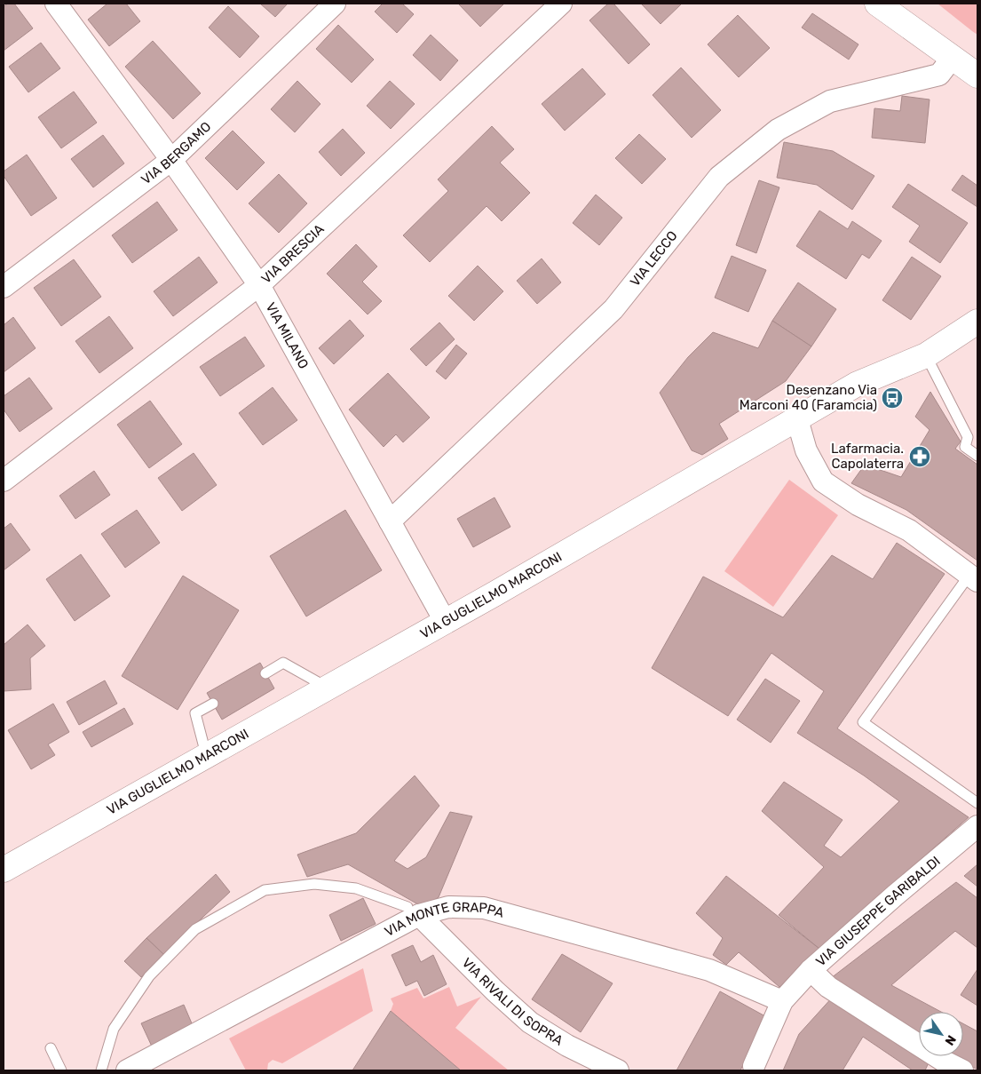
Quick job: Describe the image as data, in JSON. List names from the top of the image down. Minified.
{"streets":{"main road":["VIA GUGLIELMO MARCONI"],"street":["VIA BERGAMO","VIA BRESCIA","VIA LECCO","VIA MILANO","VIA GIUSEPPE GARIBALDI","VIA MONTE GRAPPA","VIA RIVALI DI SOPRA"]},"crossings":[["VIA BERGAMO","VIA MILANO"],["VIA BRESCIA","VIA MILANO"],["VIA LECCO","VIA MILANO"],["VIA MILANO","VIA GUGLIELMO MARCONI"],["VIA GIUSEPPE GARIBALDI","VIA MONTE GRAPPA"],["VIA MONTE GRAPPA","VIA RIVALI DI SOPRA"]],"places":{"bus stop":["Desenzano Via Marconi 40 (Faramcia)"],"pharmacy":["Lafarmacia. Capolaterra"]},"north":"bottom right"}
